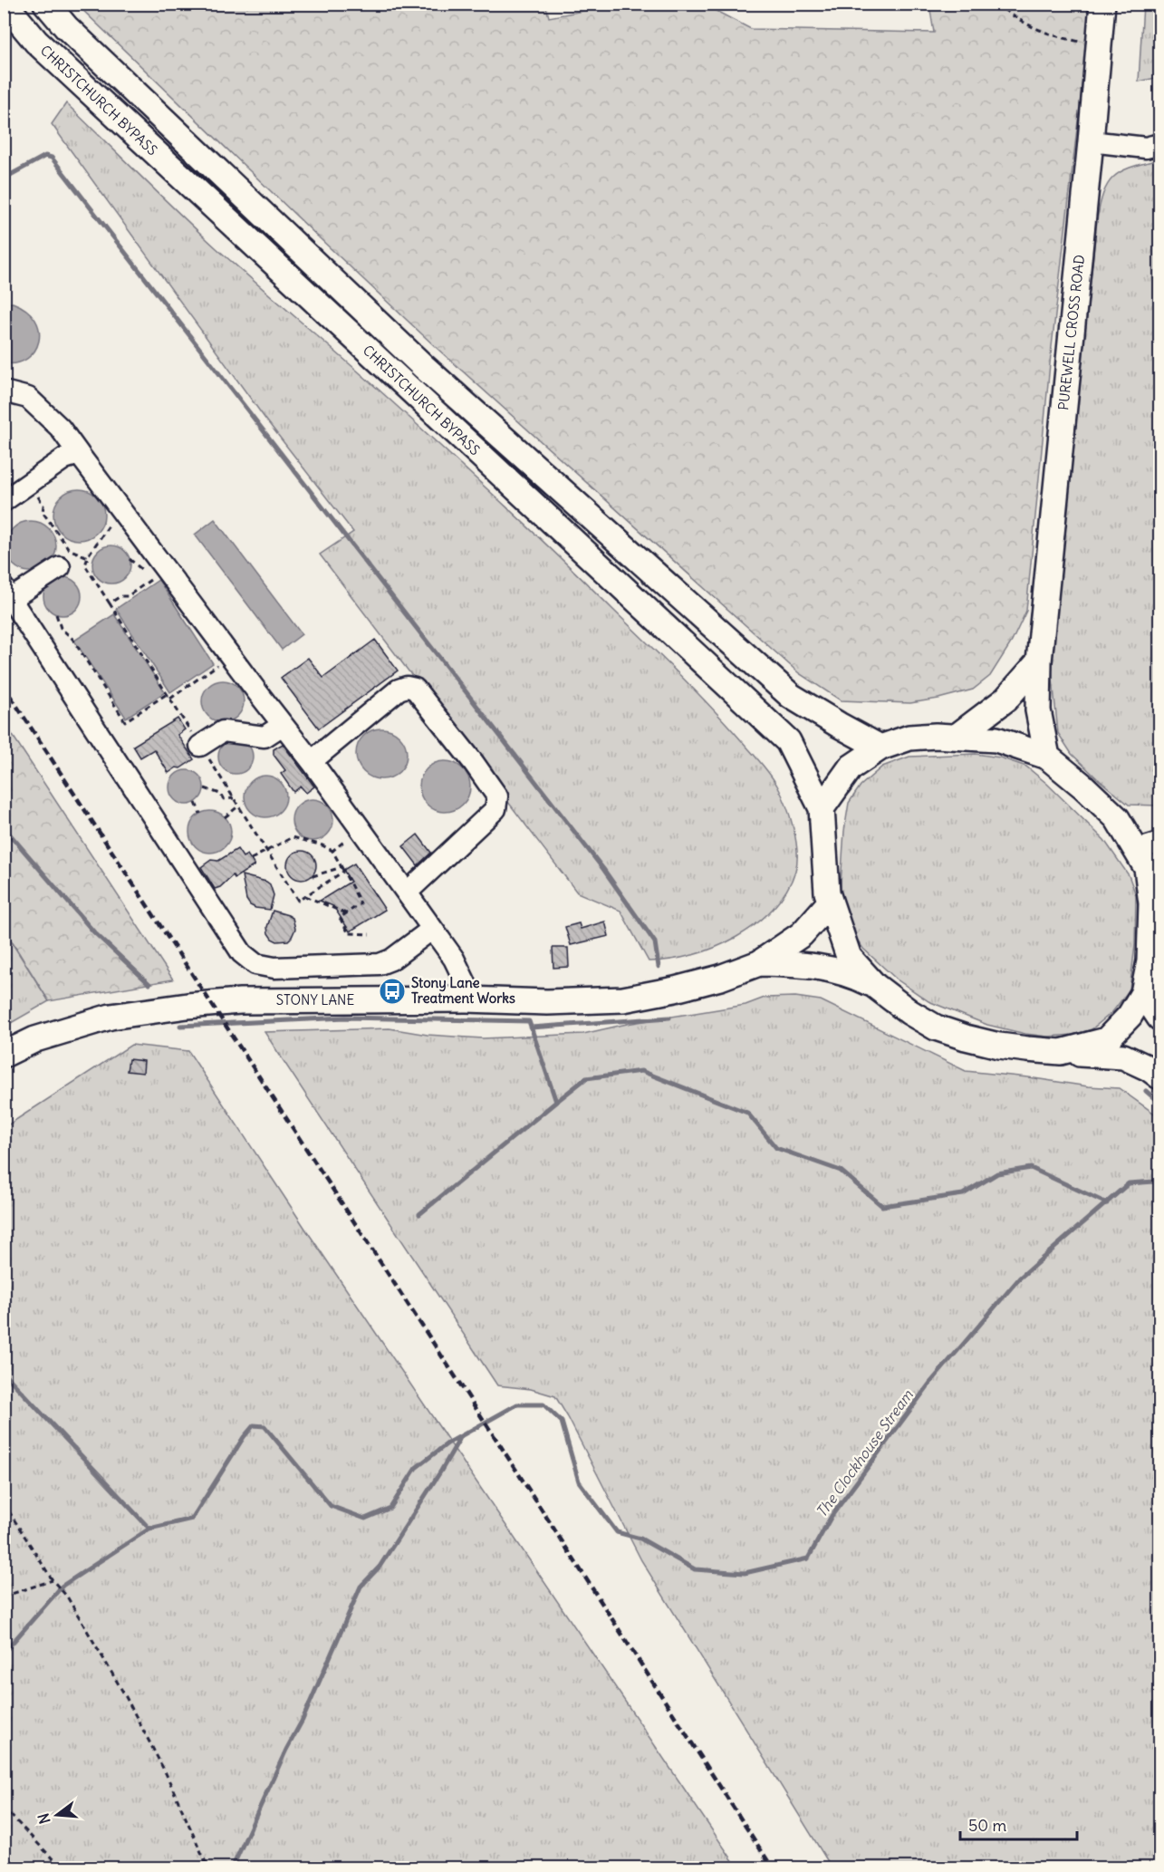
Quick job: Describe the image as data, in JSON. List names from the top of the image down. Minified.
{"streets":{"main road":["CHRISTCHURCH BYPASS","PUREWELL CROSS ROAD","STONY LANE"]},"water":["The Clockhouse Stream"],"places":{"bus stop":["Stony Lane Treatment Works"]},"scale_bar":"50 m","north":"left"}
